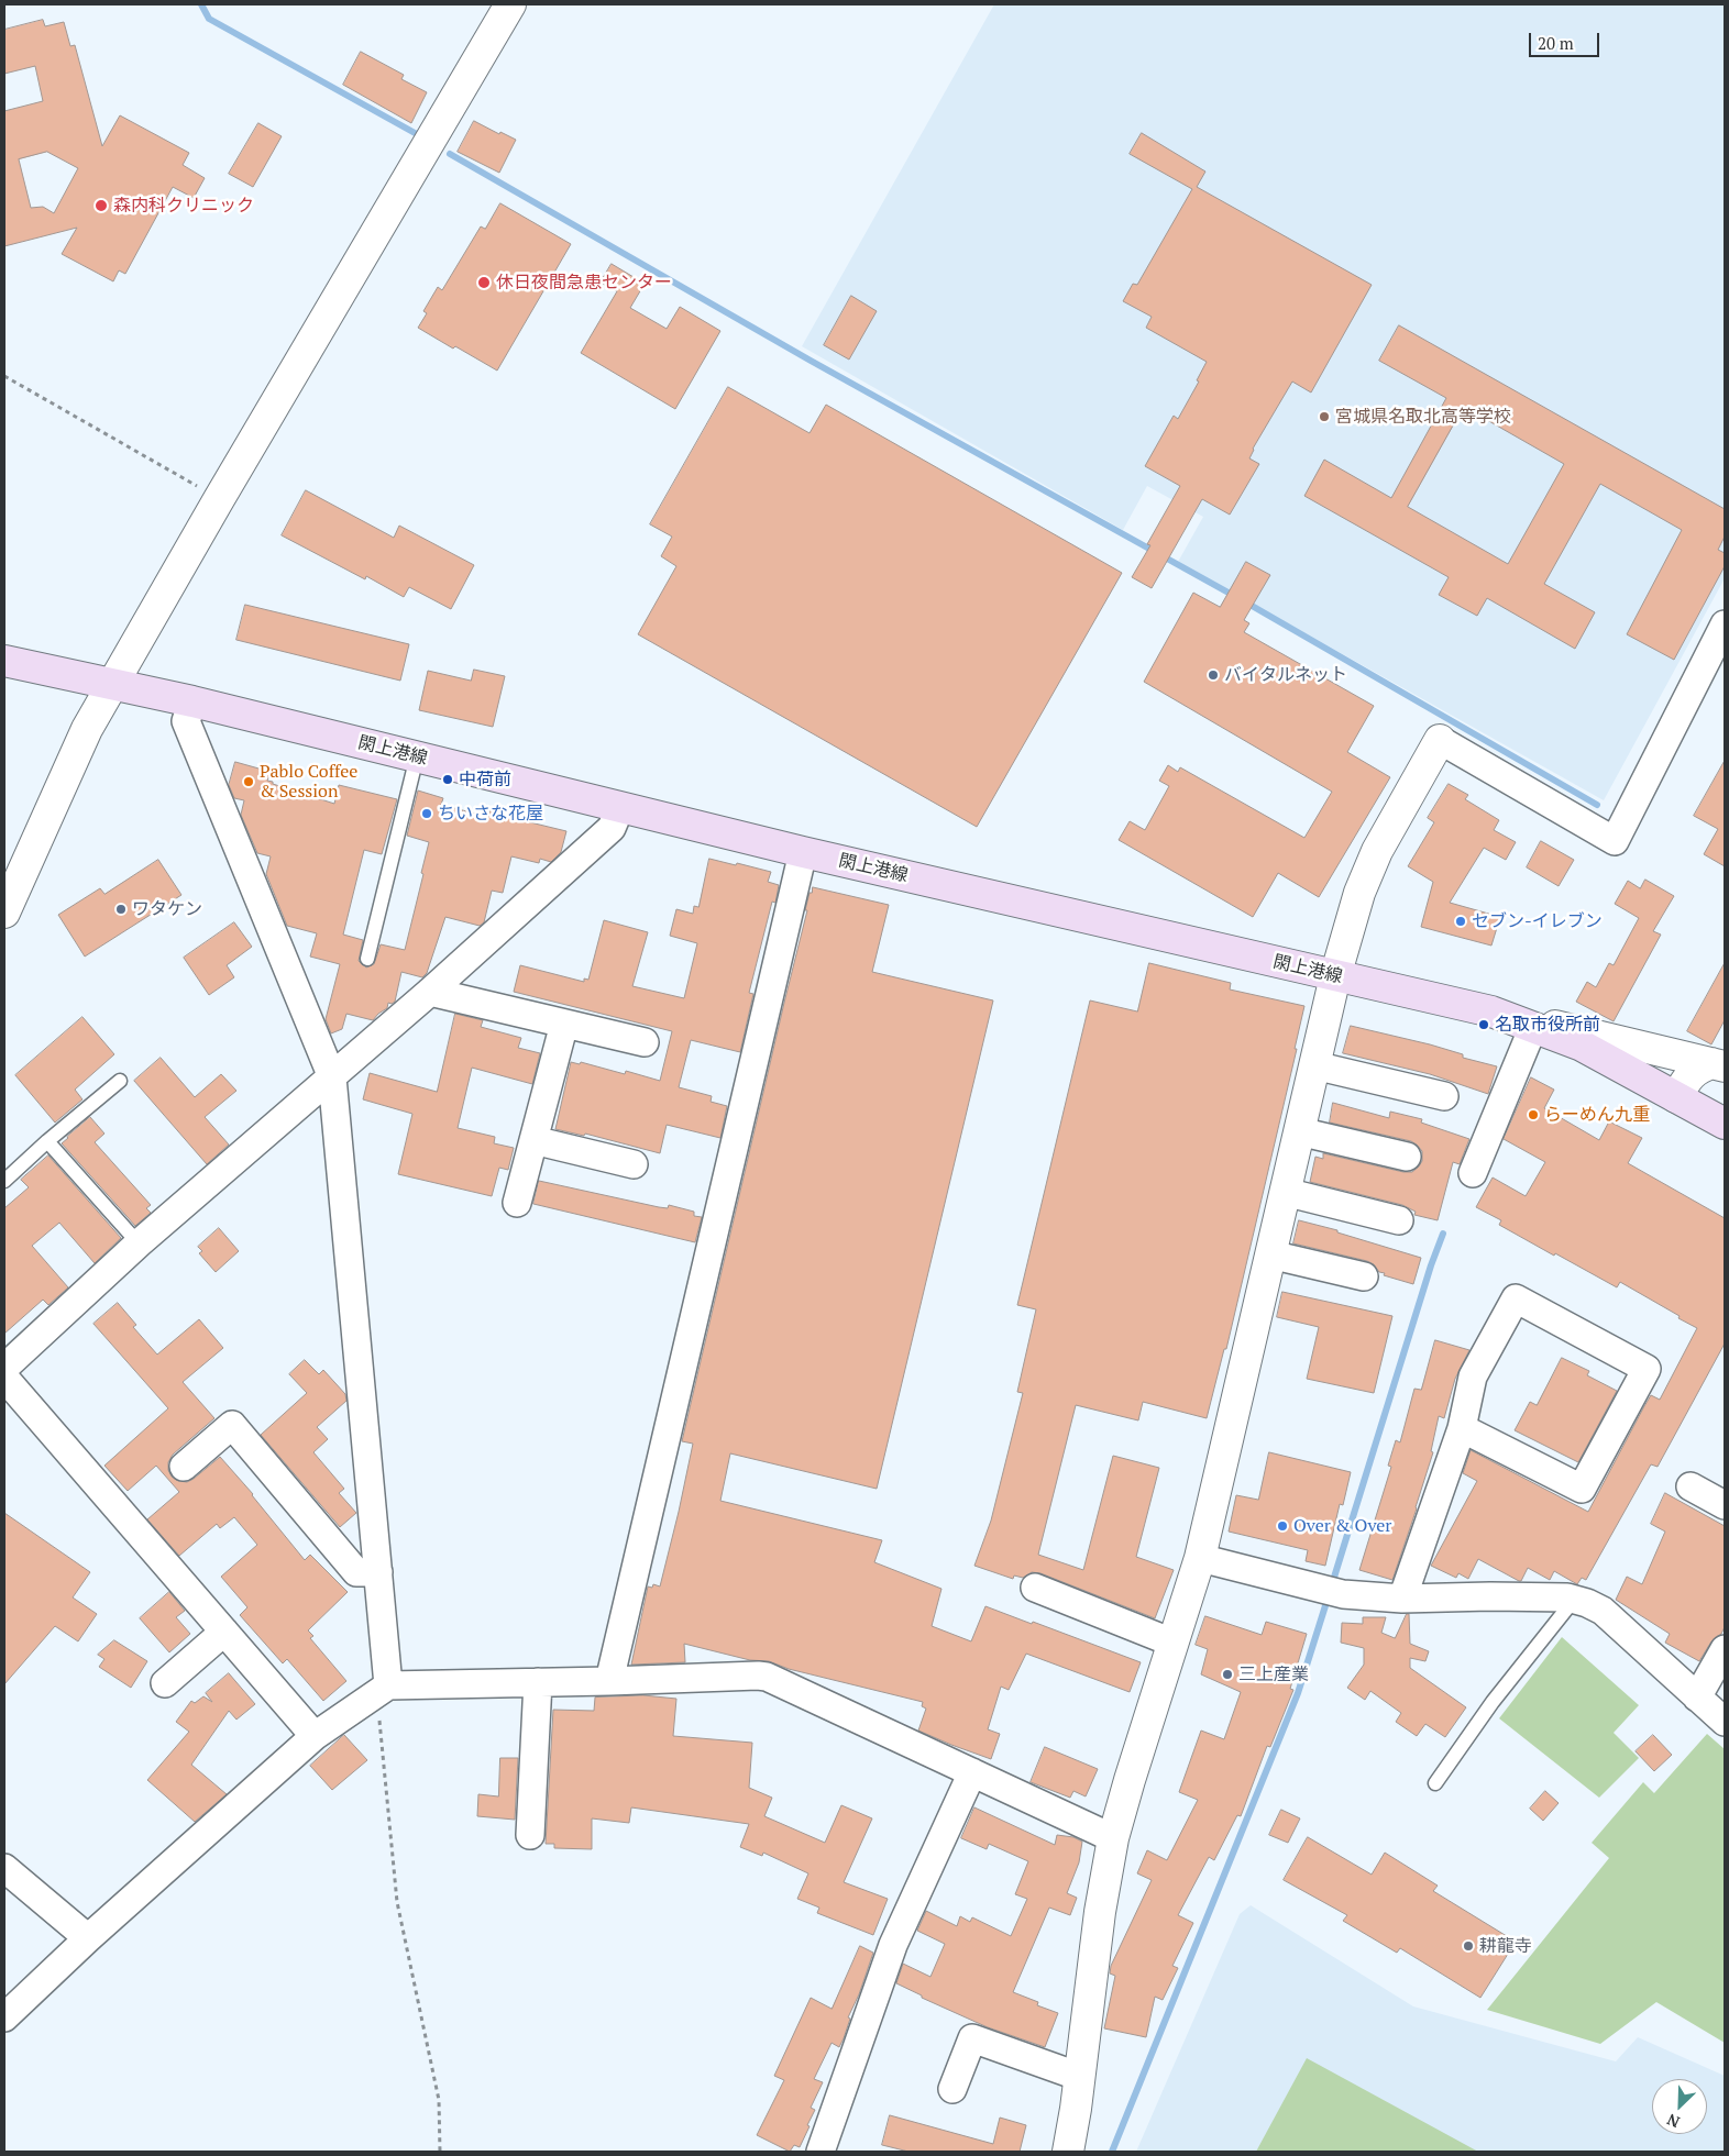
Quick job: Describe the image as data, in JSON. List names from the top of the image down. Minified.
{"streets":{"main road":["閖上港線"]},"places":["森内科クリニック","休日夜間急患センター","宮城県名取北高等学校","バイタルネット","中荷前","Pablo Coffee & Session","ちいさな花屋","ワタケン","セブン-イレブン","名取市役所前","らーめん九重","Over & Over","三上産業","耕龍寺"],"scale_bar":"20 m","north":"bottom left"}
